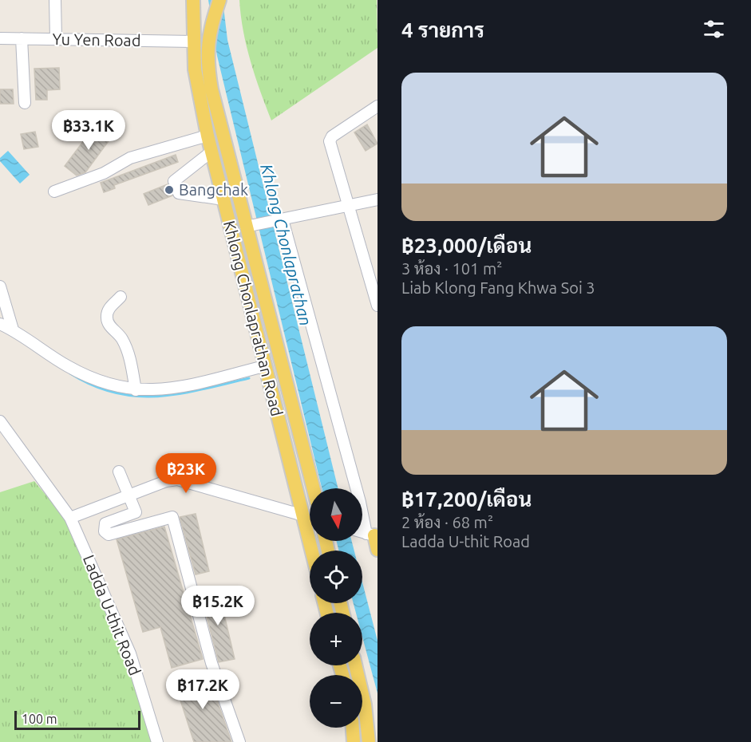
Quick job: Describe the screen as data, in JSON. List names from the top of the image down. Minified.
{"streets":{"main road":["Khlong Chonlaprathan Road"],"street":["Yu Yen Road","Ladda U-thit Road"]},"crossings":[["Yu Yen Road","Khlong Chonlaprathan Road"]],"water":["Khlong Chonlaprathan"],"places":["Bangchak"],"scale_bar":"100 m","north":"bottom","page":{"heading":"4 รายการ","list":[{"name":"฿23,000/เดือน","note":"3 ห้อง · 101 m² · Liab Klong Fang Khwa Soi 3"},{"name":"฿17,200/เดือน","note":"2 ห้อง · 68 m² · Ladda U-thit Road"}],"price":["฿33.1K","฿23K","฿15.2K","฿17.2K"],"map_buttons":["+","−"],"scale":"100 m"}}
